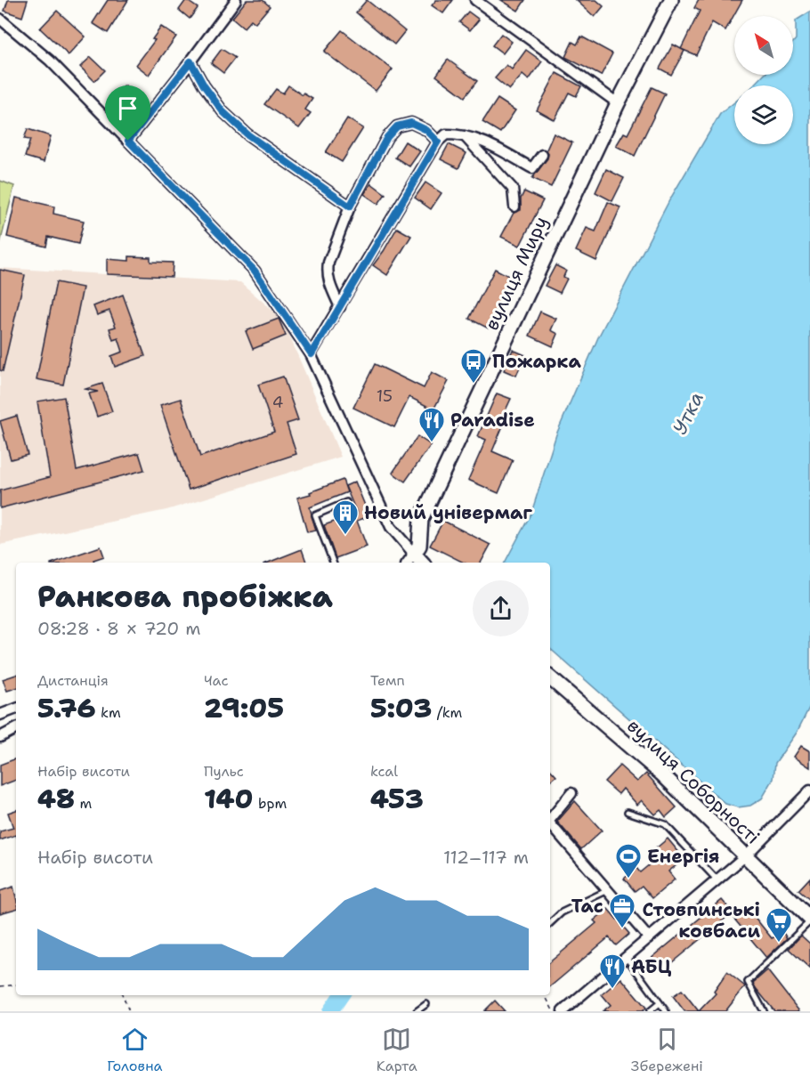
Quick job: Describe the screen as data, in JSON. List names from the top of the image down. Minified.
{"streets":{"main road":["вулиця Миру","вулиця Соборності"]},"water":["Утка"],"places":{"bus stop":["Пожарка"],"restaurant":["Paradise","АБЦ"],"building":["Новий універмаг"],"sports":["Енергія"],"office":["Тас"],"supermarket":["Стовпинські ковбаси"]},"house_numbers":["15","4"],"north":"top left","page":{"heading":["Ранкова пробіжка","08:28 · 8 × 720 m"],"stats":[["Дистанція","5.76 km"],["Час","29:05"],["Темп","5:03 /km"],["Набір висоти","48 m"],["Пульс","140 bpm"],["kcal","453"]],"chart":["Набір висоти","112–117 m"],"tabs":["Головна","Карта","Збережені"]}}
